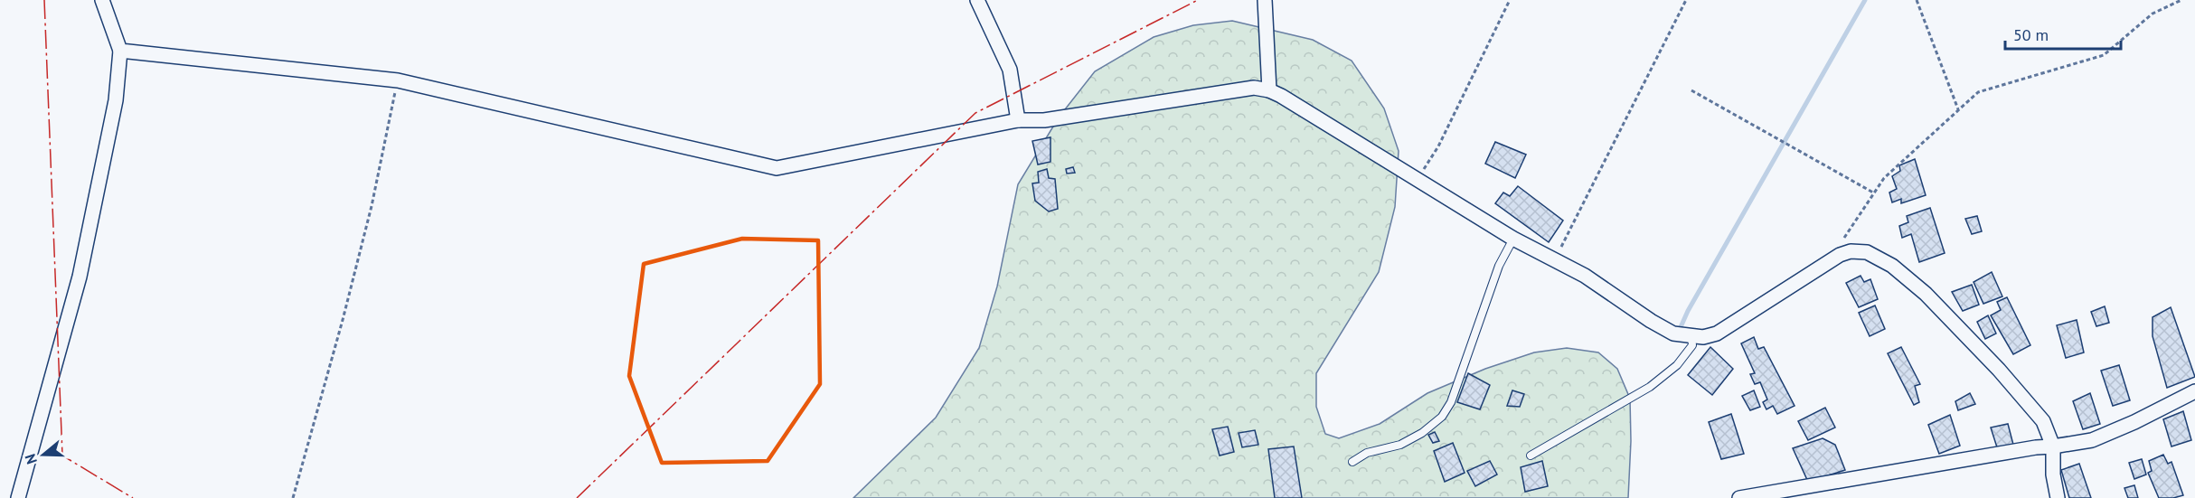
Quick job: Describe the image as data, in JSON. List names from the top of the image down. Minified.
{"scale_bar":"50 m","north":"left"}
